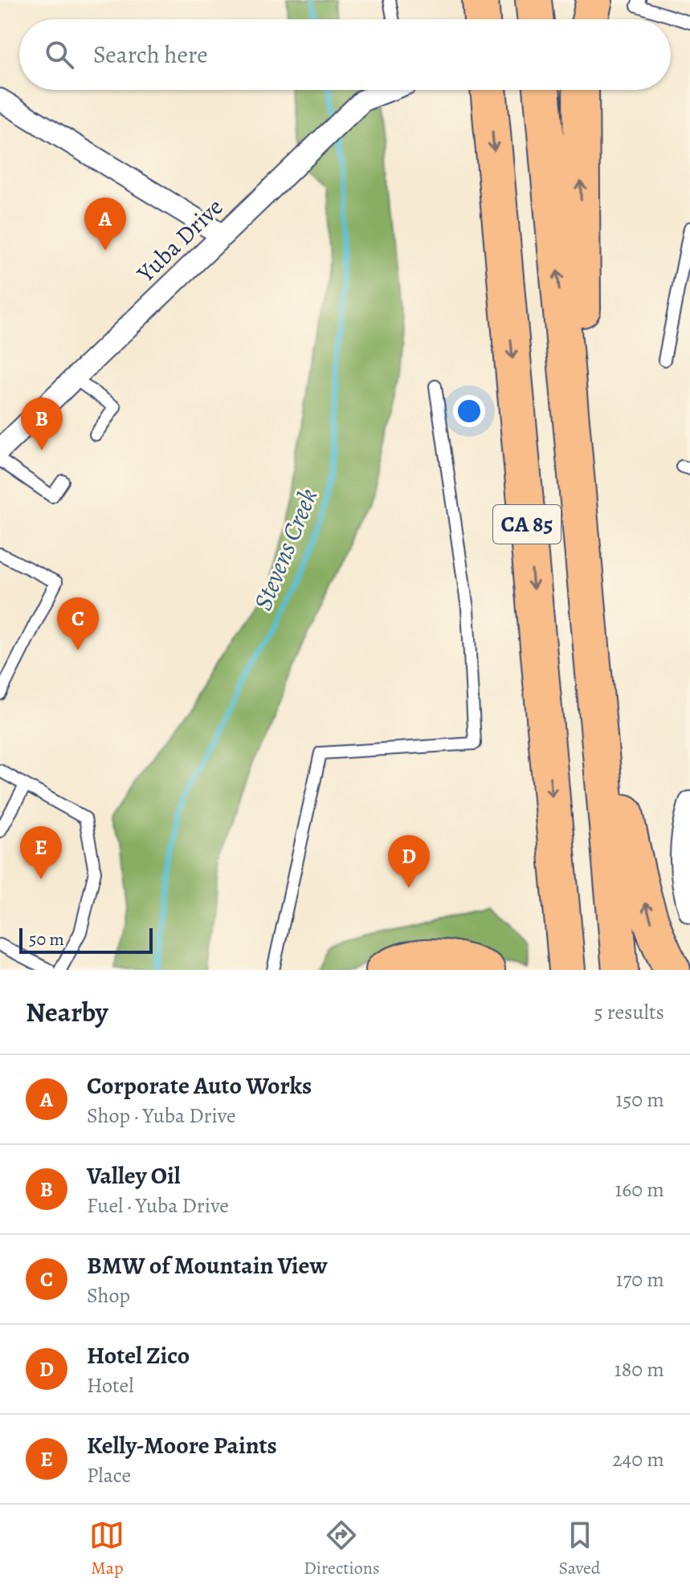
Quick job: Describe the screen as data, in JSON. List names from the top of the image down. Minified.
{"streets":{"highway":["CA 85"],"street":["Yuba Drive"]},"water":["Stevens Creek"],"scale_bar":"50 m","page":{"search":"Search here","pins":["A","B","C","E","D"],"scale":"50 m","heading":["Nearby","5 results"],"list":[{"mark":"A","name":"Corporate Auto Works","note":"Shop · Yuba Drive","value":"150 m"},{"mark":"B","name":"Valley Oil","note":"Fuel · Yuba Drive","value":"160 m"},{"mark":"C","name":"BMW of Mountain View","note":"Shop","value":"170 m"},{"mark":"D","name":"Hotel Zico","note":"Hotel","value":"180 m"},{"mark":"E","name":"Kelly-Moore Paints","note":"Place","value":"240 m"}],"nav":["Map","Directions","Saved"]}}
